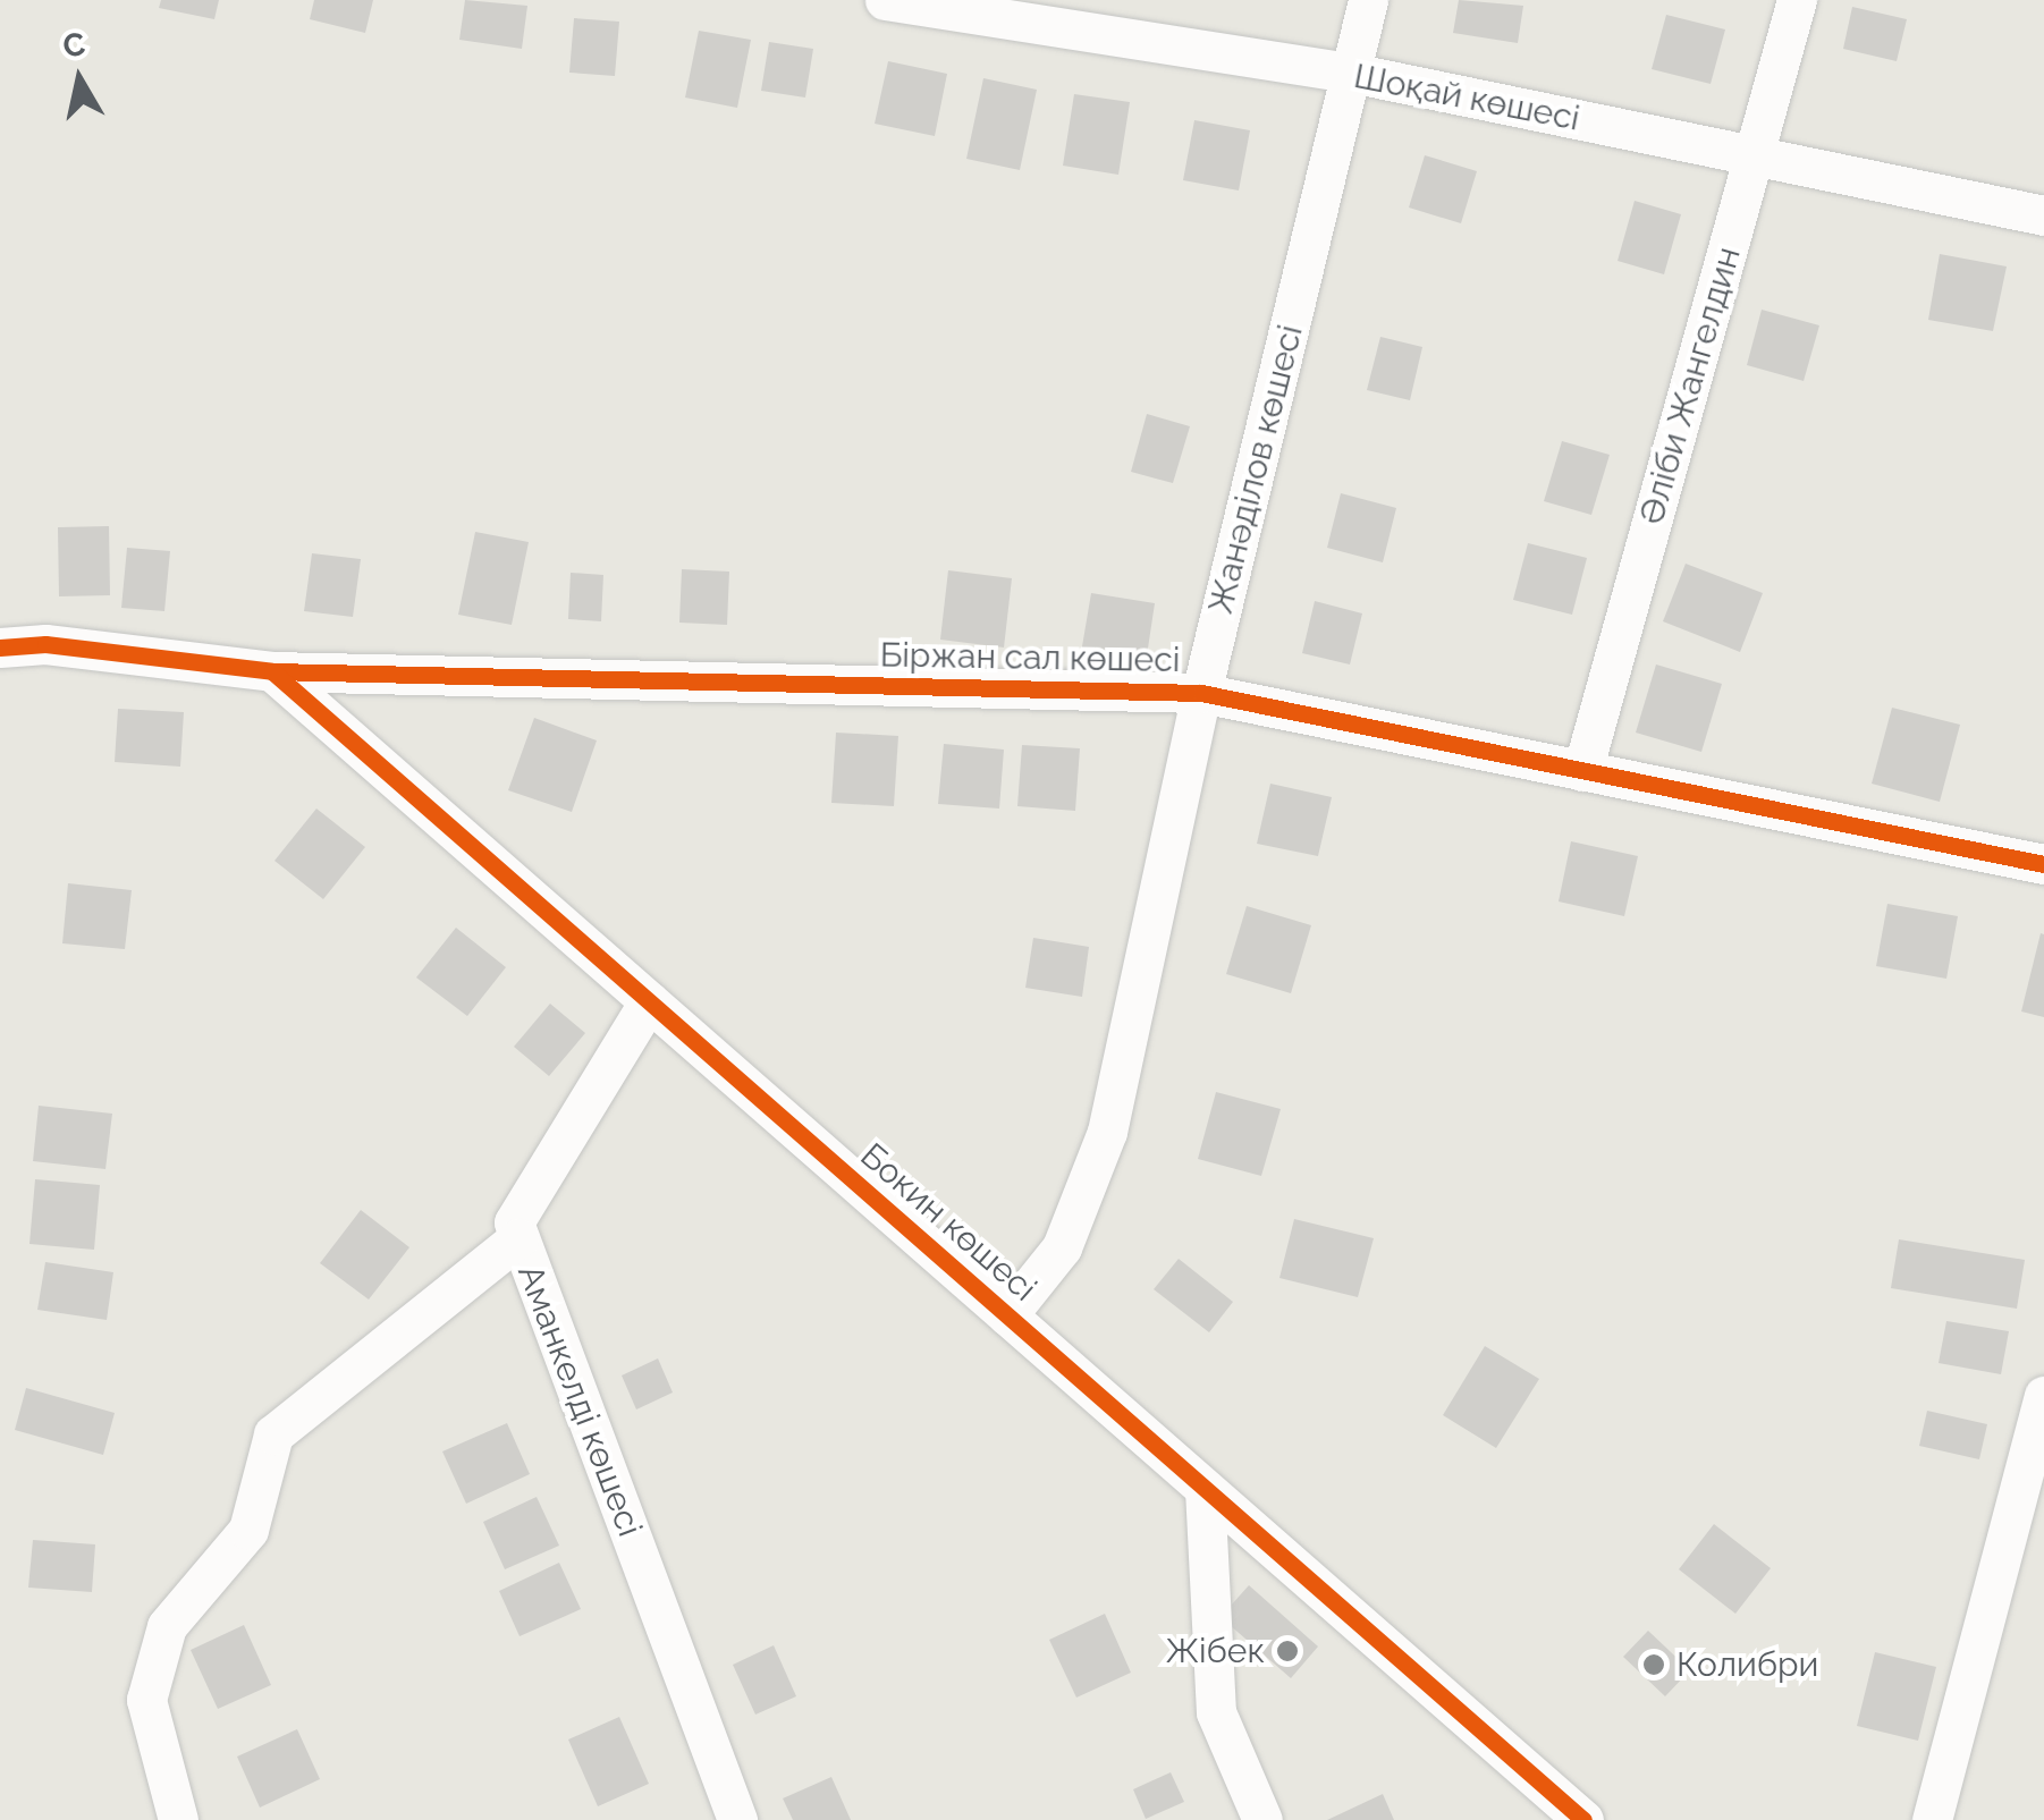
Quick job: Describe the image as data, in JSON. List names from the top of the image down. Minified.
{"streets":{"street":["Шоқай көшесі","Әліби Жангелдин","Жанәділов көшесі","Біржан сал көшесі","Бокин көшесі","Аманкелді көшесі"]},"crossings":[["Шоқай көшесі","Әліби Жангелдин"],["Шоқай көшесі","Жанәділов көшесі"],["Әліби Жангелдин","Біржан сал көшесі"],["Жанәділов көшесі","Біржан сал көшесі"],["Жанәділов көшесі","Бокин көшесі"],["Біржан сал көшесі","Бокин көшесі"],["Бокин көшесі","Аманкелді көшесі"]],"places":["Жібек","Колибри"],"north":"top"}
